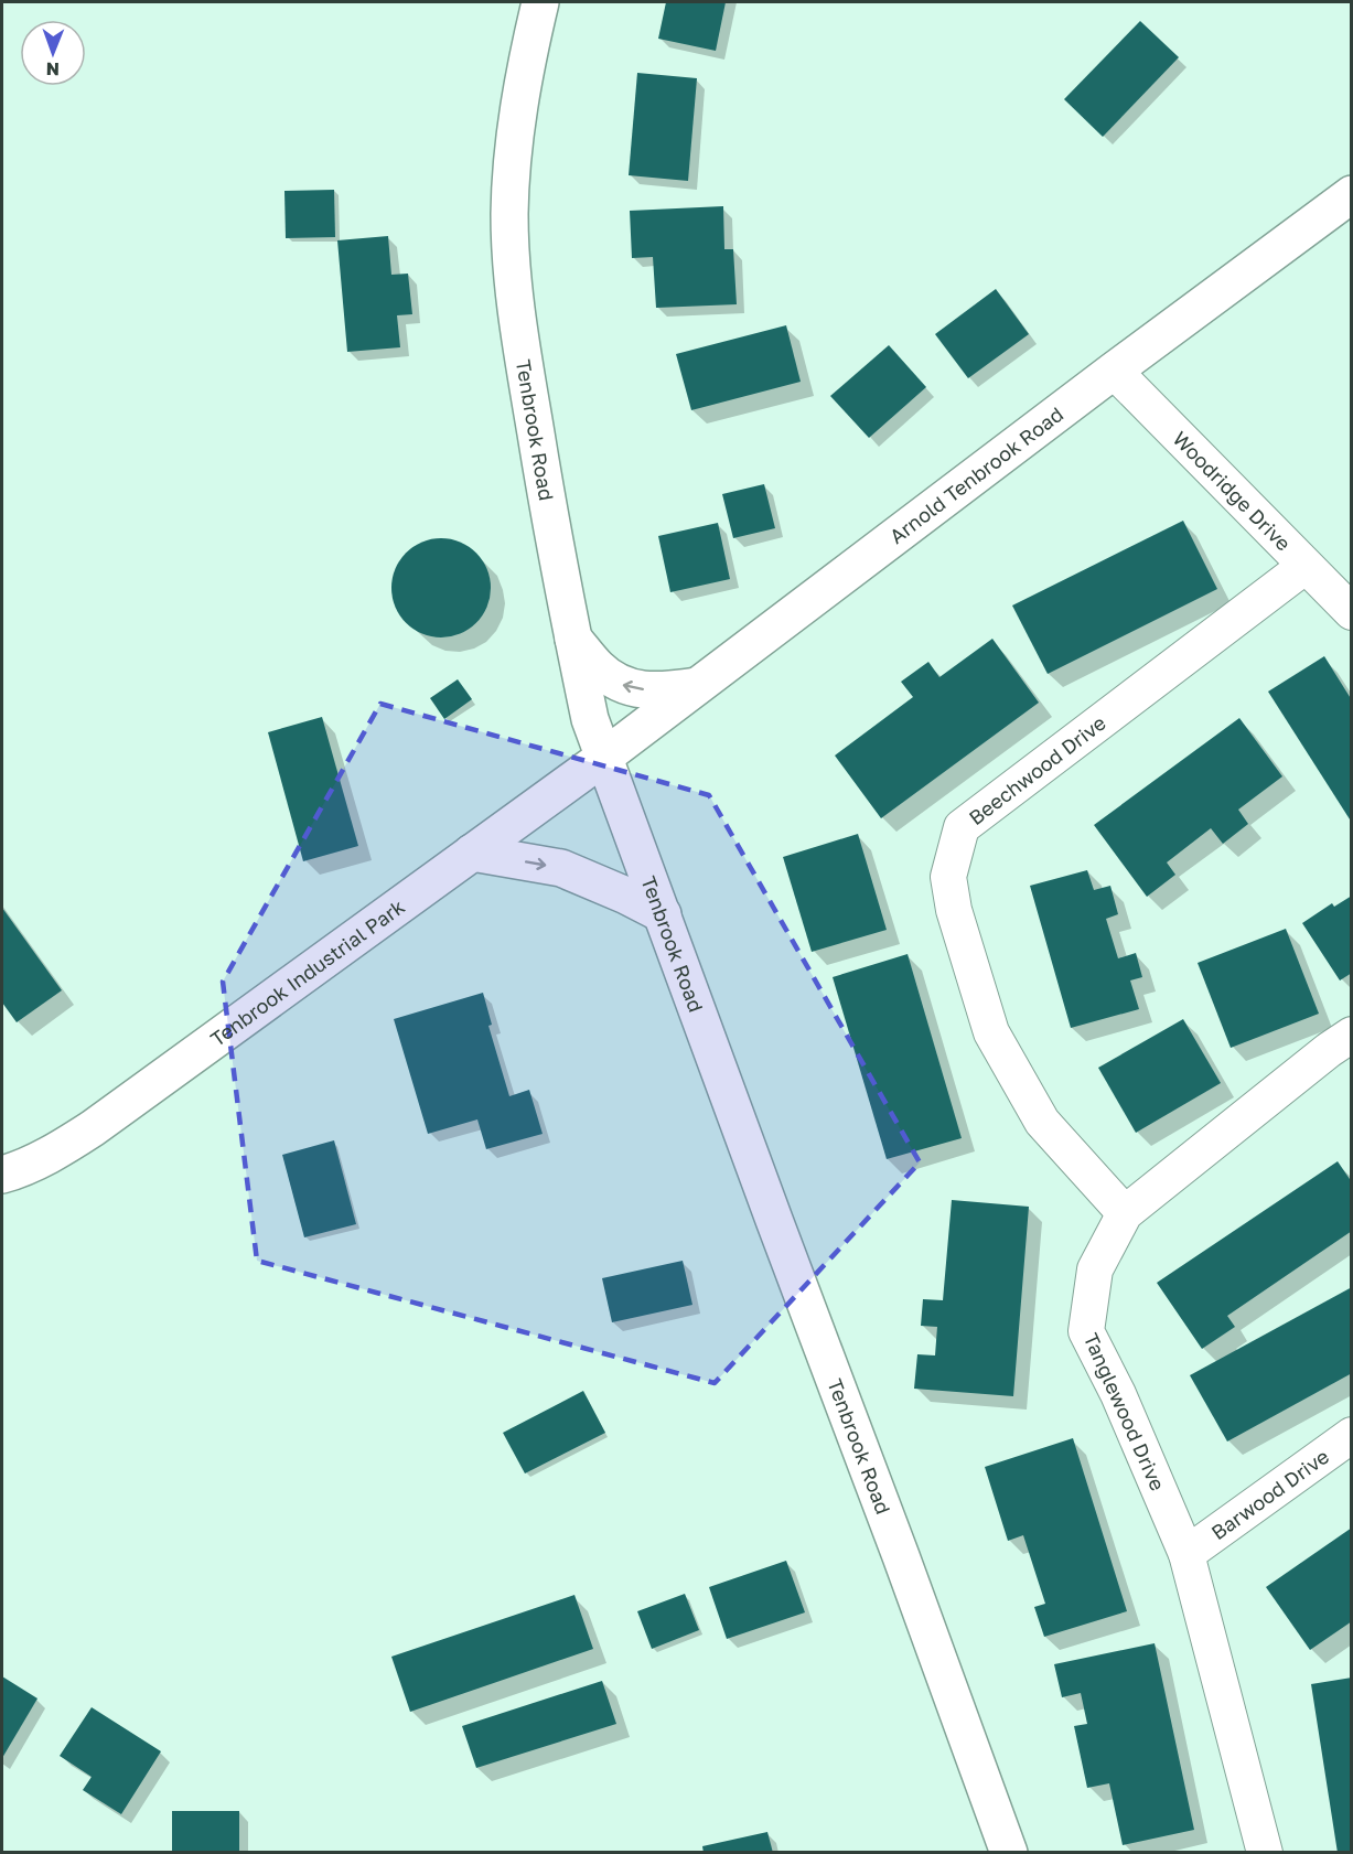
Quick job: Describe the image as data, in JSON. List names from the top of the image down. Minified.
{"streets":{"street":["Tenbrook Road","Arnold Tenbrook Road","Woodridge Drive","Beechwood Drive","Tenbrook Industrial Park","Tanglewood Drive","Barwood Drive"]},"crossings":[["Tenbrook Road","Arnold Tenbrook Road"],["Tenbrook Road","Tenbrook Industrial Park"],["Arnold Tenbrook Road","Woodridge Drive"],["Arnold Tenbrook Road","Tenbrook Industrial Park"],["Woodridge Drive","Beechwood Drive"],["Beechwood Drive","Tanglewood Drive"],["Tanglewood Drive","Barwood Drive"]],"north":"bottom"}
